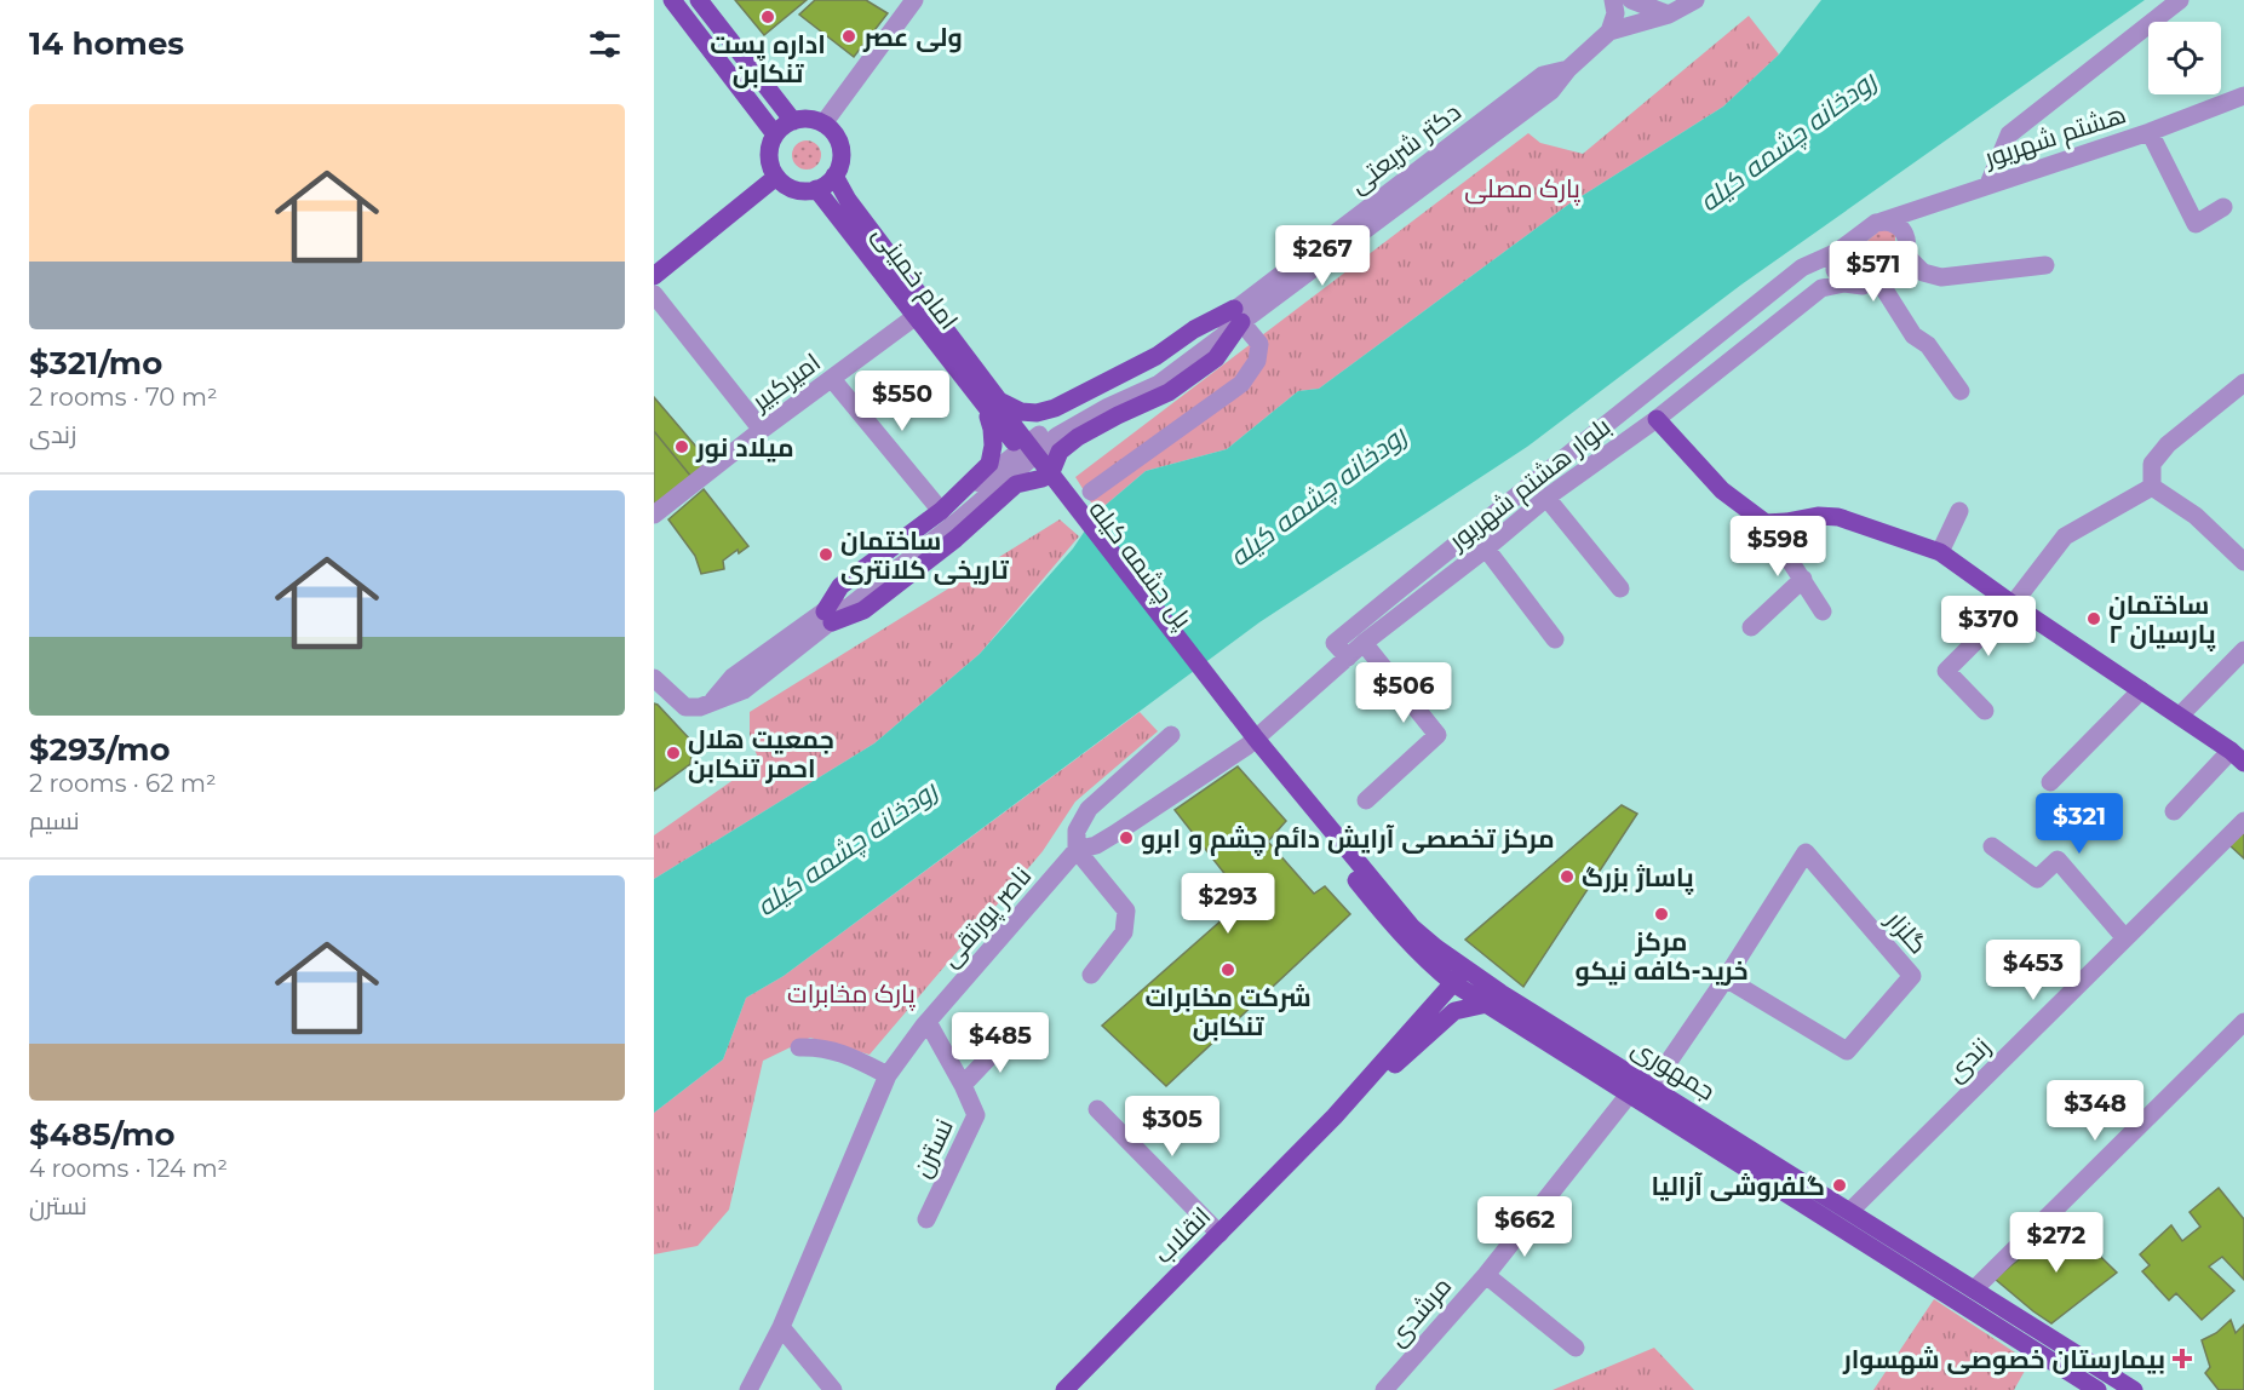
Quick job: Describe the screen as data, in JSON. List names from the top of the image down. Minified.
{"streets":{"main road":["امام خمینی","پل چشمه کیله","جمهوری","انقلاب"],"street":["هشتم شهریور","دکتر شریعتی","امیرکبیر","بلوار هشتم شهریور","ناصر پورتقی","گلزار","زندی","نسترن","مرشدی"]},"crossings":[["هشتم شهریور","بلوار هشتم شهریور"],["امام خمینی","امیرکبیر"],["امام خمینی","پل چشمه کیله"],["بلوار هشتم شهریور","پل چشمه کیله"],["بلوار هشتم شهریور","ناصر پورتقی"],["بلوار هشتم شهریور","جمهوری"],["پل چشمه کیله","ناصر پورتقی"],["پل چشمه کیله","جمهوری"],["ناصر پورتقی","جمهوری"],["ناصر پورتقی","نسترن"],["گلزار","جمهوری"],["زندی","جمهوری"],["جمهوری","انقلاب"],["جمهوری","مرشدی"]],"water":["رودخانه چشمه کیله"],"parks":["پارک مصلی","پارک مخابرات"],"places":{"other":["اداره پست تنکابن","ولی عصر","میلاد نور","ساختمان تاریخی کلانتری","ساختمان پارسیان ۲","جمعیت هلال احمر تنکابن","مرکز تخصصی آرایش دائم چشم و ابرو","پاساژ بزرگ","مرکز خرید-کافه نیکو","شرکت مخابرات تنکابن","گلفروشی آزالیا"],"health":["بیمارستان خصوصی شهسوار"]},"page":{"heading":"14 homes","list":[{"name":"$321/mo","note":"2 rooms · 70 m² · زندی"},{"name":"$293/mo","note":"2 rooms · 62 m² · نسیم"},{"name":"$485/mo","note":"4 rooms · 124 m² · نسترن"}],"price":["$267","$571","$550","$598","$370","$506","$321","$293","$453","$485","$348","$305","$662","$272"]}}
